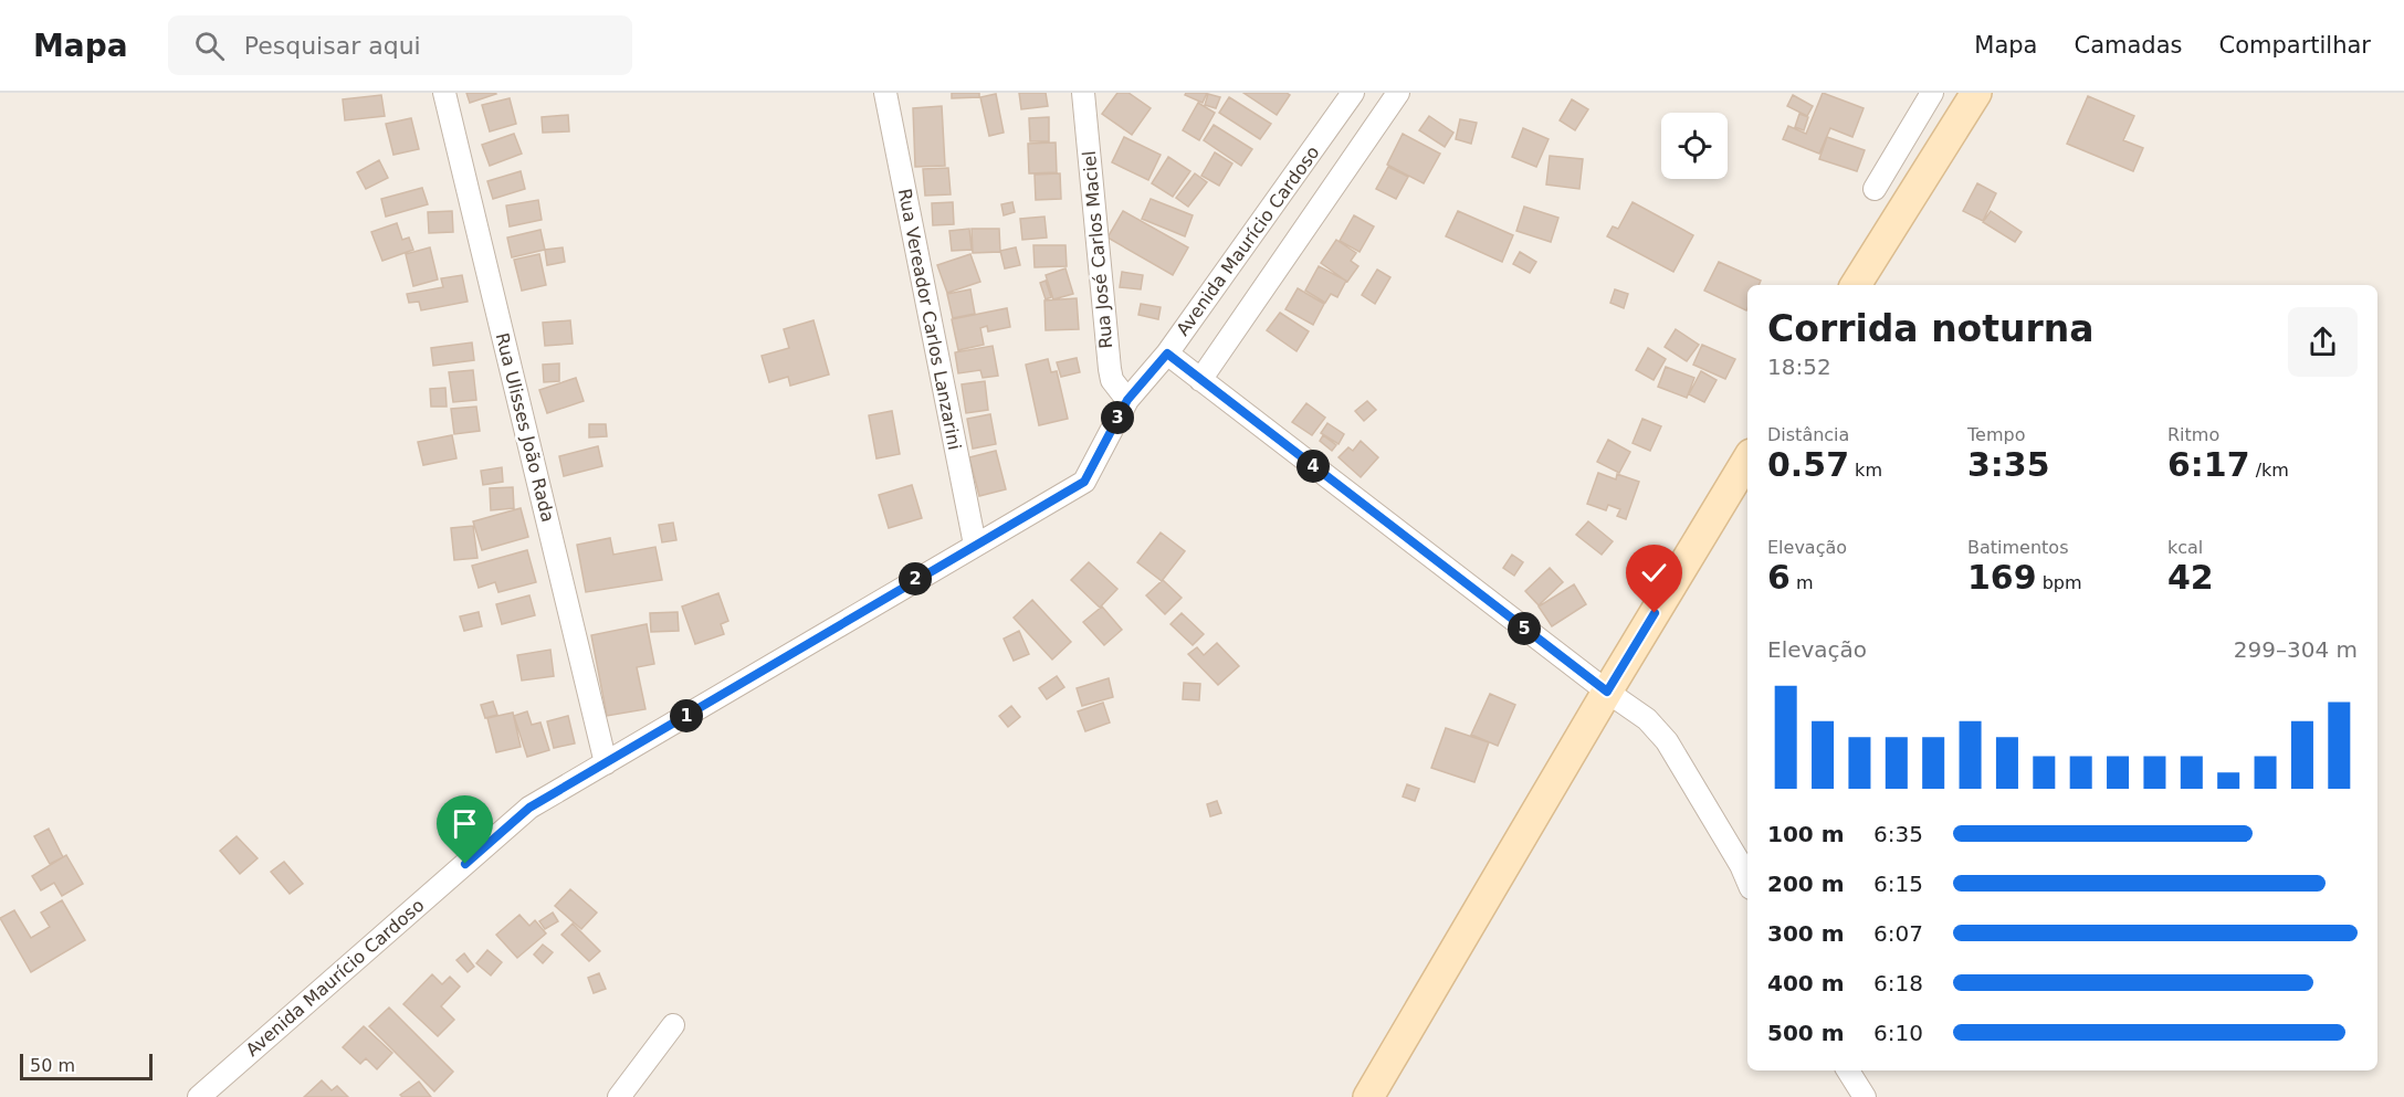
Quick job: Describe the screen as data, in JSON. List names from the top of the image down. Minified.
{"streets":{"street":["Avenida Maurício Cardoso","Rua José Carlos Maciel","Rua Vereador Carlos Lanzarini","Rua Ulisses João Rada"]},"crossings":[["Avenida Maurício Cardoso","Rua José Carlos Maciel"],["Avenida Maurício Cardoso","Rua Vereador Carlos Lanzarini"],["Avenida Maurício Cardoso","Rua Ulisses João Rada"]],"scale_bar":"50 m","page":{"header":"Mapa","search":"Pesquisar aqui","nav":["Mapa","Camadas","Compartilhar"],"heading":["Corrida noturna","18:52"],"stats":[["Distância","0.57 km"],["Tempo","3:35"],["Ritmo","6:17 /km"],["Elevação","6 m"],["Batimentos","169 bpm"],["kcal","42"]],"pins":["3","4","2","5","1"],"chart":["Elevação","299–304 m"],"list":[{"name":"100 m","note":"6:35"},{"name":"200 m","note":"6:15"},{"name":"300 m","note":"6:07"},{"name":"400 m","note":"6:18"},{"name":"500 m","note":"6:10"}],"scale":"50 m"}}
